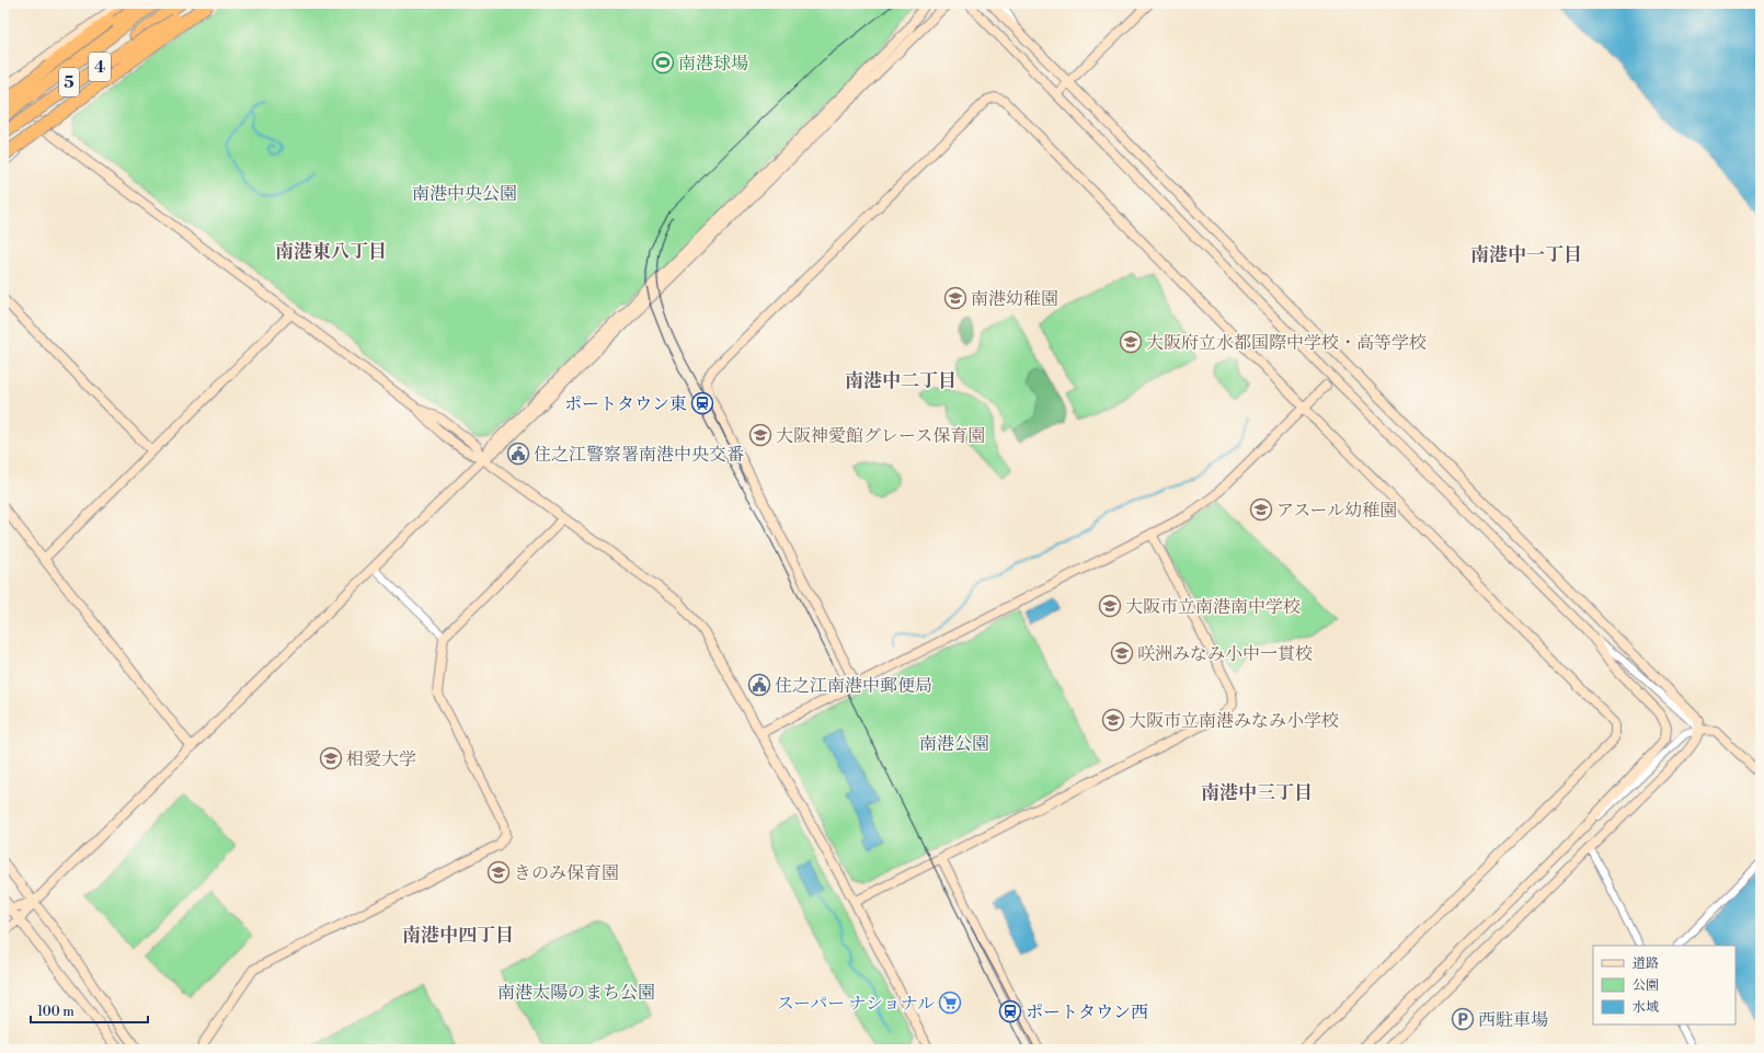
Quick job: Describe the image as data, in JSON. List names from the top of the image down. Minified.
{"streets":{"highway":["4","5"]},"districts":["南港東八丁目","南港中一丁目","南港中二丁目","南港中三丁目","南港中四丁目"],"parks":["南港中央公園","南港公園","南港太陽のまち公園"],"places":{"sports":["南港球場"],"school or university":["南港幼稚園","大阪府立水都国際中学校・高等学校","大阪神愛館グレース保育園","アスール幼稚園","大阪市立南港南中学校","咲洲みなみ小中一貫校","大阪市立南港みなみ小学校","相愛大学","きのみ保育園"],"station":["ポートタウン東","ポートタウン西"],"public building":["住之江警察署南港中央交番","住之江南港中郵便局"],"supermarket":["スーパー ナショナル"],"parking":["西駐車場"]},"legend":["道路","公園","水域"],"scale_bar":"100 m"}
